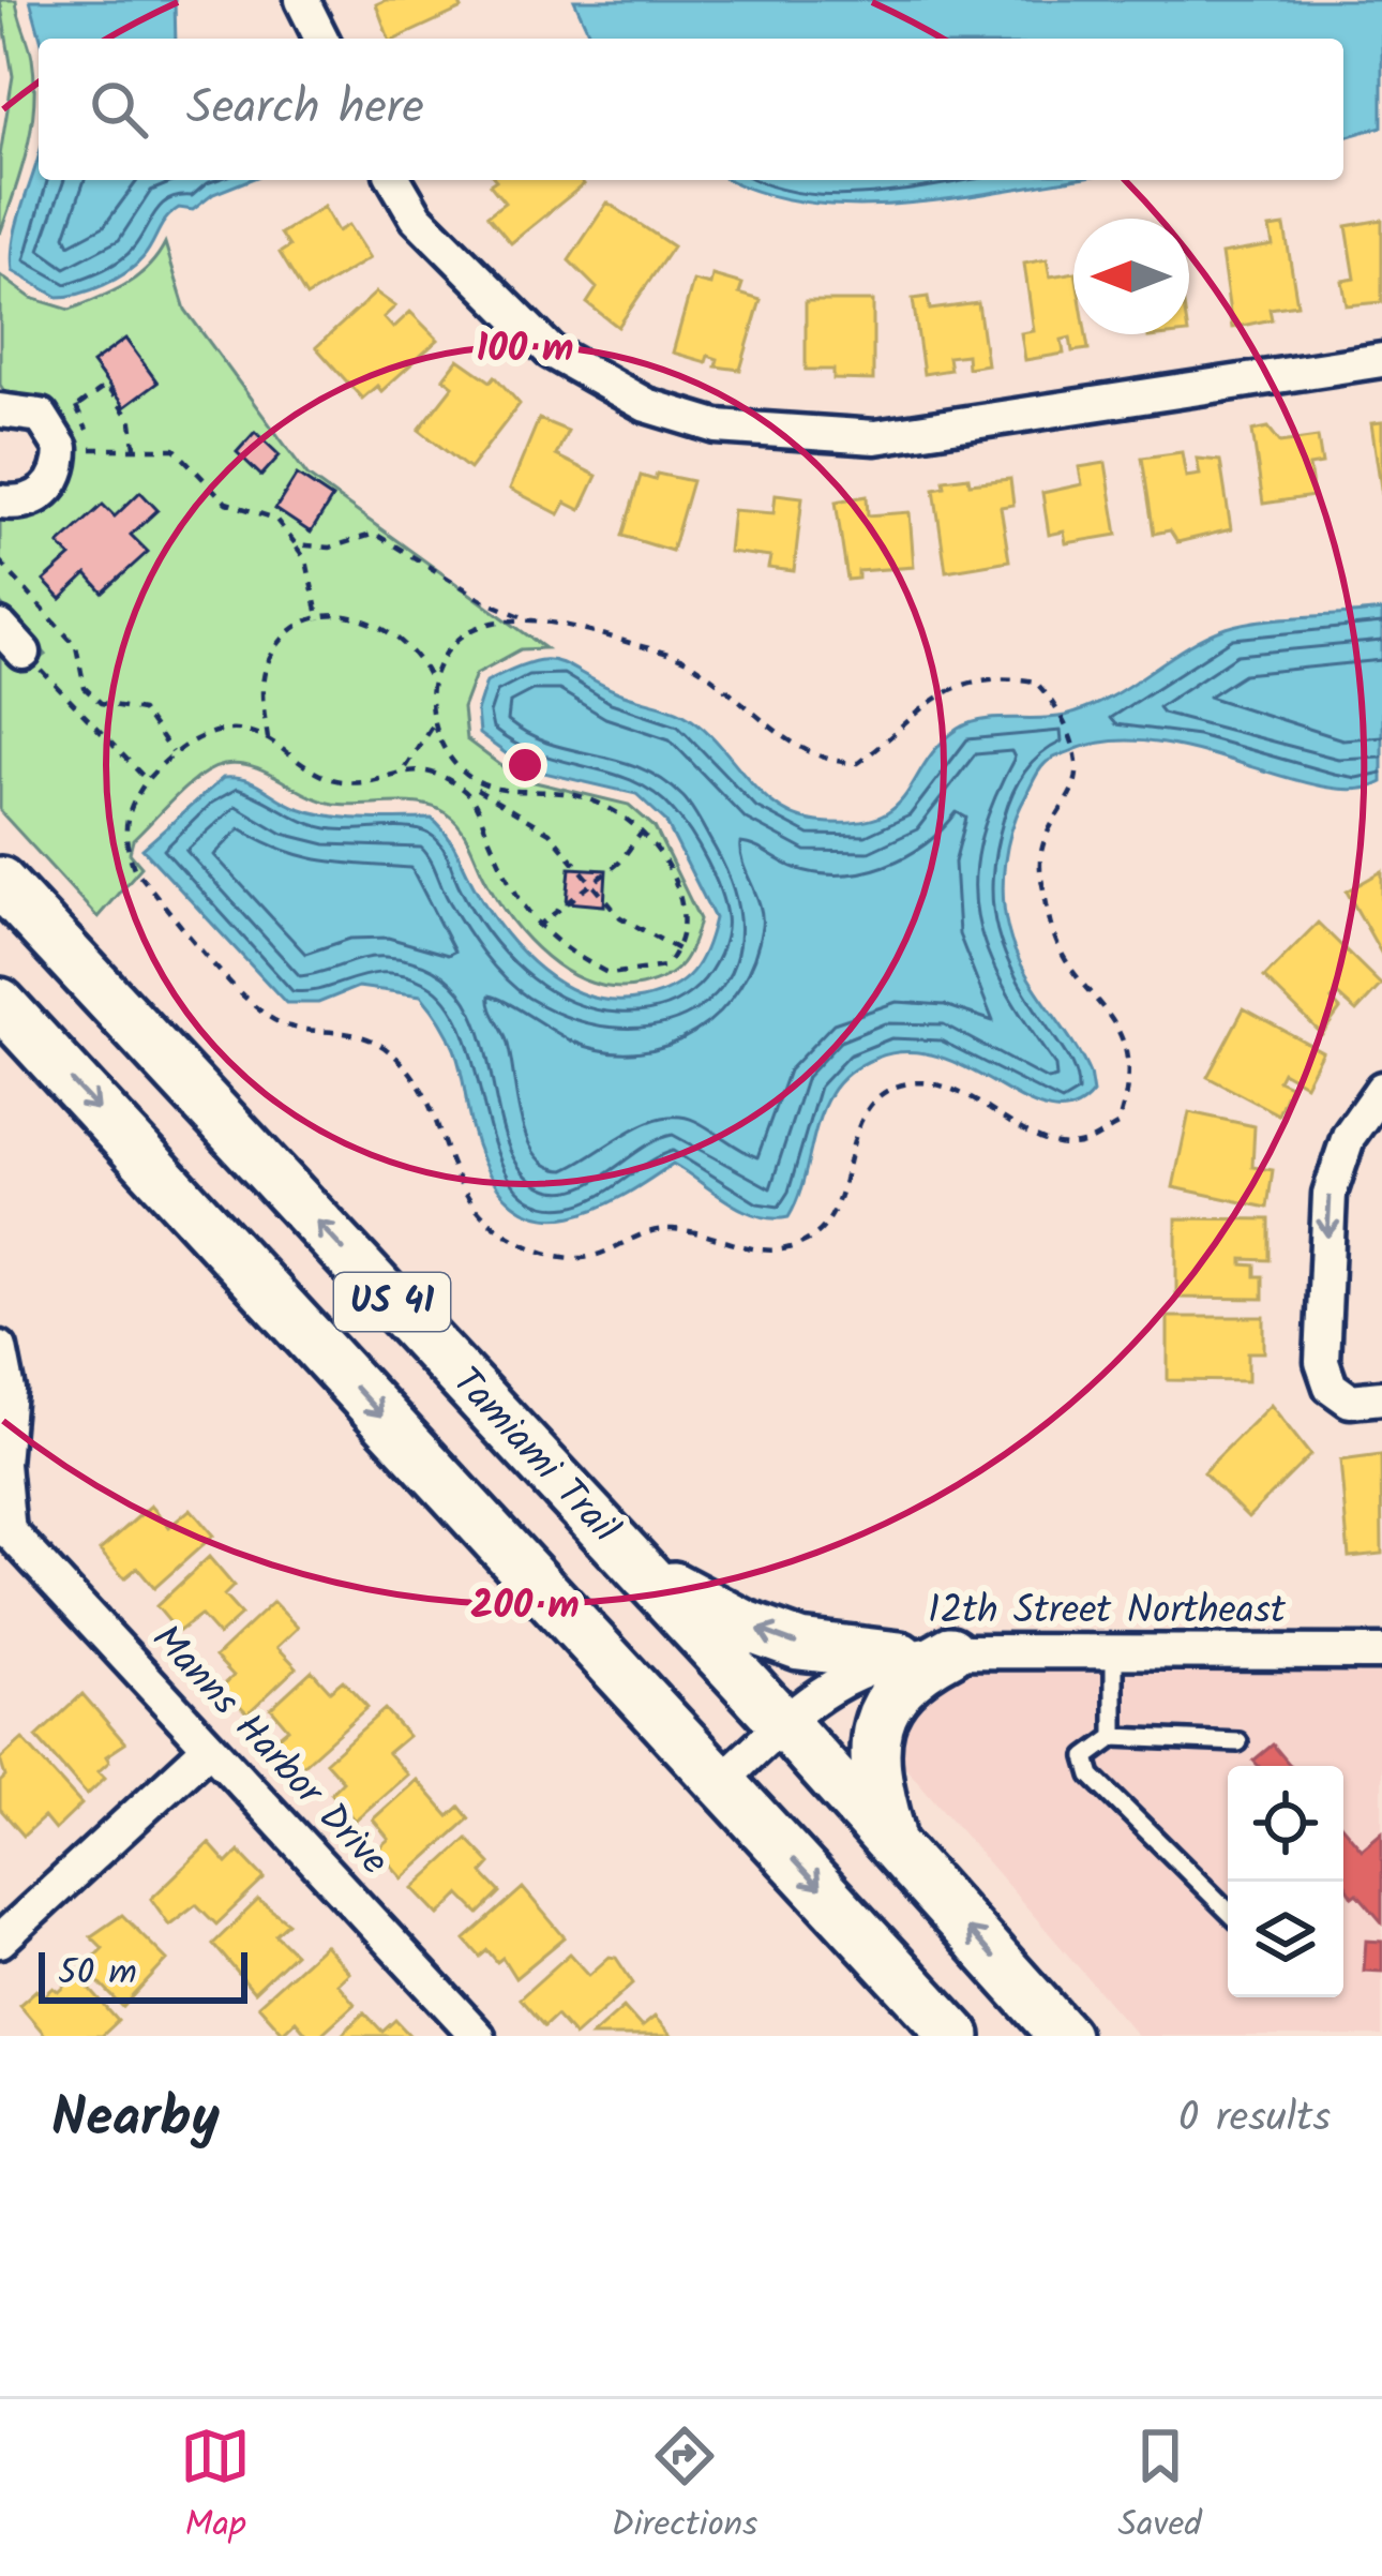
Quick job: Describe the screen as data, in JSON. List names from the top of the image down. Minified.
{"streets":{"main road":["US 41","Tamiami Trail"],"street":["12th Street Northeast","Manns Harbor Drive"]},"crossings":[["US 41","12th Street Northeast"],["Tamiami Trail","12th Street Northeast"]],"scale_bar":"50 m","north":"left","page":{"search":"Search here","scale":"50 m","heading":["Nearby","0 results"],"nav":["Map","Directions","Saved"]},"rings":["100 m","200 m"]}
